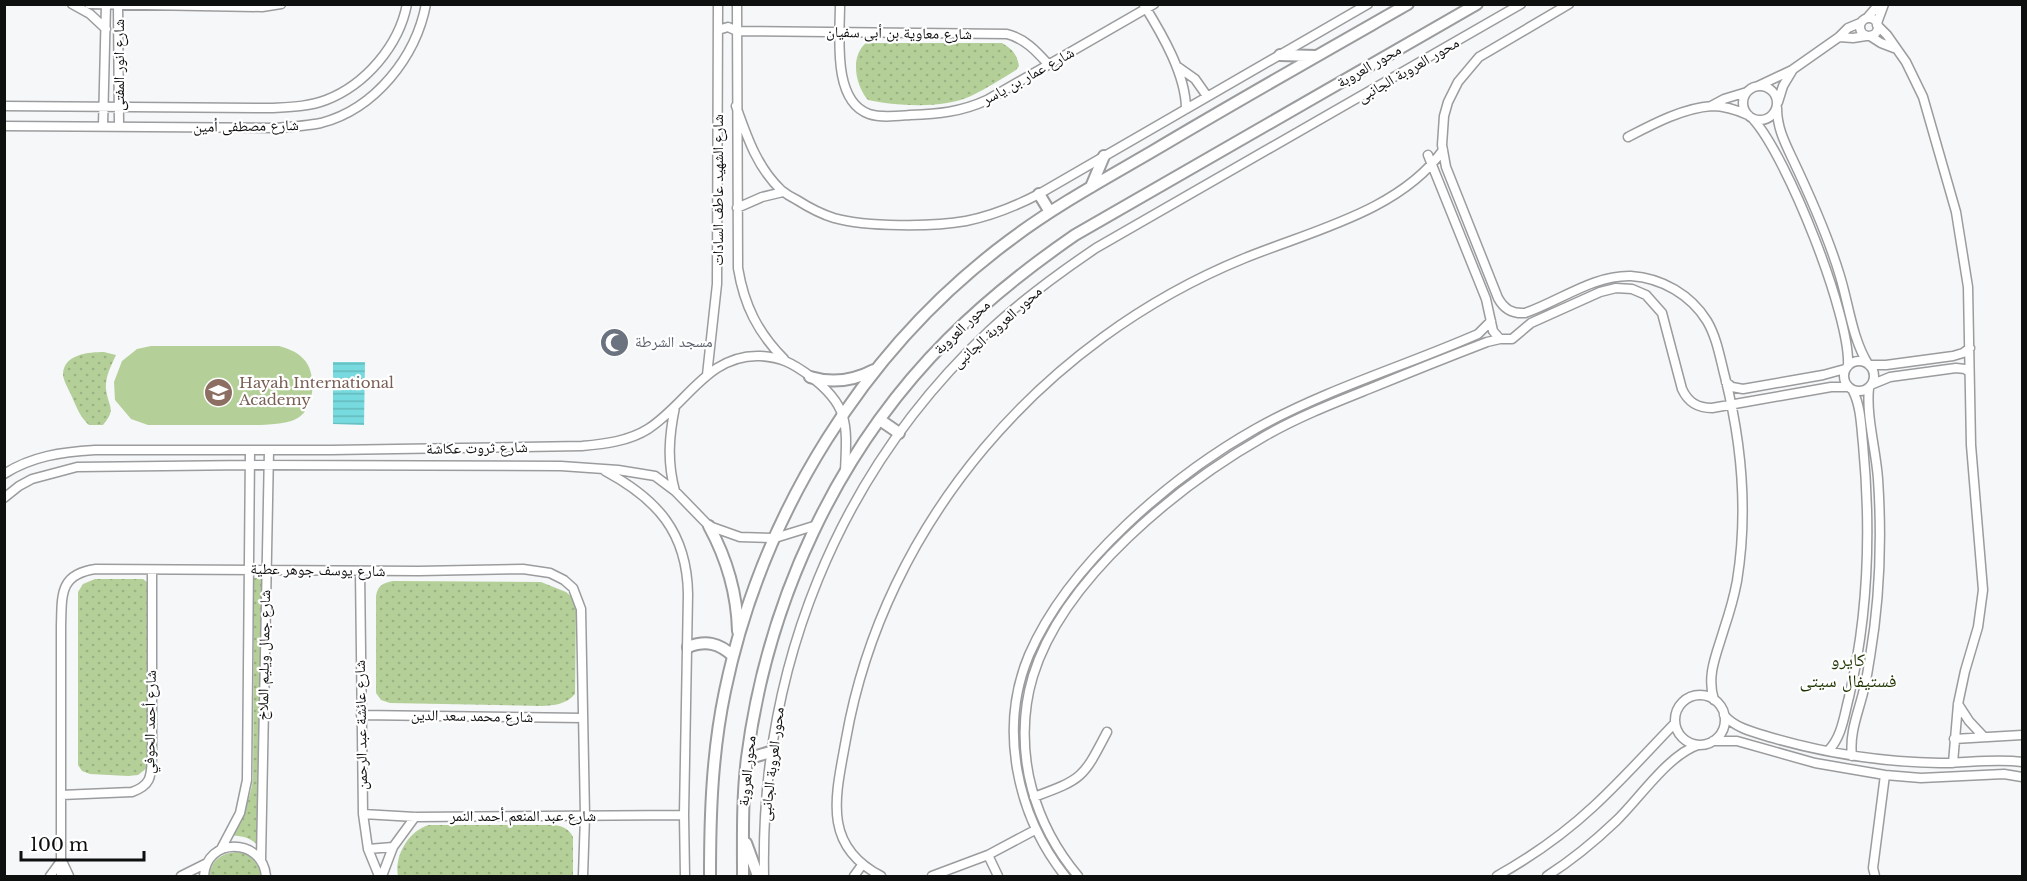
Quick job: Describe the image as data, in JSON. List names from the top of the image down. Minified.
{"streets":{"main road":["محور العروبة"],"street":["شارع معاوية بن أبى سفيان","شارع انور المفتى","محور العروبة الجانبى","شارع عمار بن ياسر","شارع مصطفى أمين","شارع الشهيد عاطف السادات","شارع ثروت عكاشة","شارع يوسف جوهر عطية","شارع جمال ويليم الملاخ","شارع محمد سعد الدين","شارع أحمد الحوفي","شارع عائشة عبد الرحمن","شارع عبد المنعم أحمد النمر"]},"crossings":[["شارع معاوية بن أبى سفيان","شارع عمار بن ياسر"],["شارع معاوية بن أبى سفيان","شارع الشهيد عاطف السادات"],["شارع انور المفتى","شارع مصطفى أمين"],["محور العروبة","شارع ثروت عكاشة"],["شارع الشهيد عاطف السادات","شارع ثروت عكاشة"],["شارع ثروت عكاشة","شارع جمال ويليم الملاخ"],["شارع يوسف جوهر عطية","شارع جمال ويليم الملاخ"],["شارع يوسف جوهر عطية","شارع محمد سعد الدين"],["شارع يوسف جوهر عطية","شارع أحمد الحوفي"],["شارع يوسف جوهر عطية","شارع عائشة عبد الرحمن"],["شارع يوسف جوهر عطية","شارع عبد المنعم أحمد النمر"],["شارع محمد سعد الدين","شارع عائشة عبد الرحمن"],["شارع عائشة عبد الرحمن","شارع عبد المنعم أحمد النمر"]],"districts":["كايرو فستيفال سيتى"],"places":{"mosque":["مسجد الشرطة"],"school or university":["Hayah International Academy"]},"scale_bar":"100 m"}
